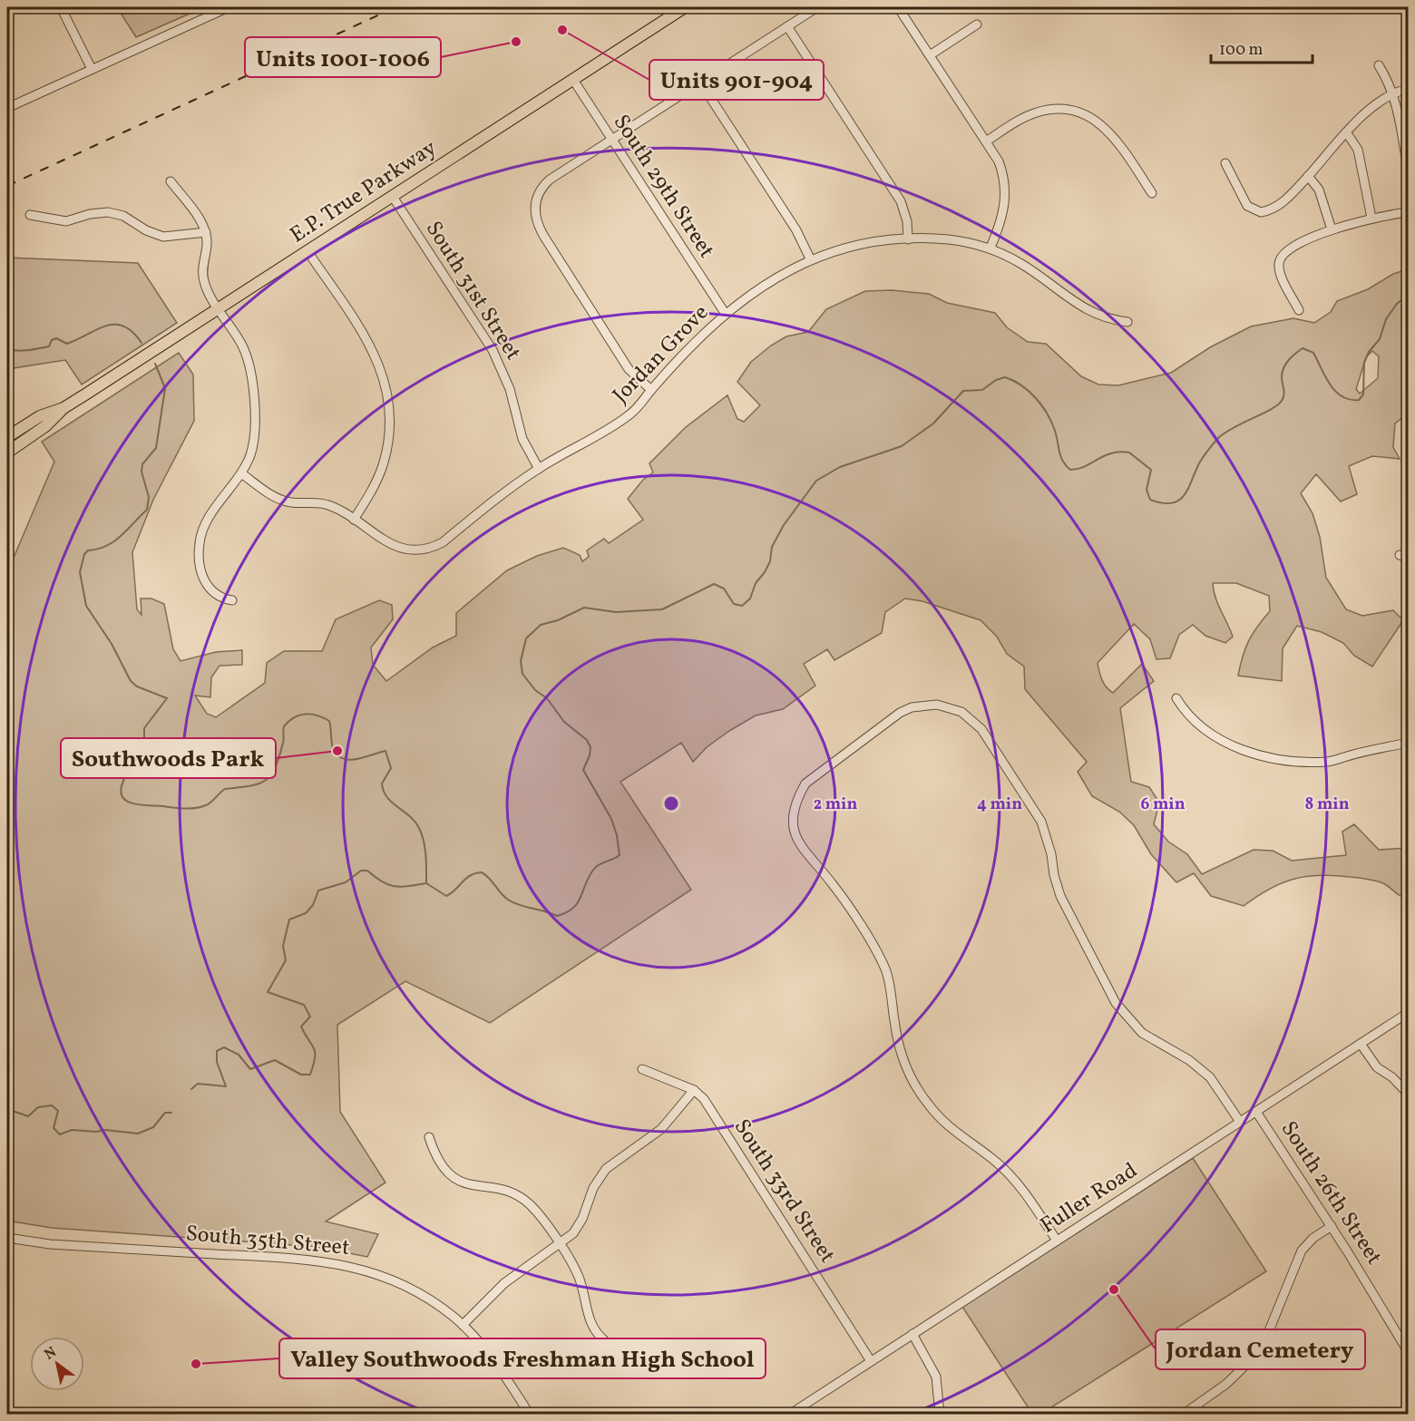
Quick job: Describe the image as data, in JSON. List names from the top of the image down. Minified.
{"streets":{"main road":["E.P. True Parkway"],"street":["South 29th Street","South 31st Street","Jordan Grove","South 33rd Street","South 26th Street","Fuller Road","South 35th Street"]},"crossings":[["South 29th Street","E.P. True Parkway"],["South 29th Street","Jordan Grove"],["E.P. True Parkway","South 31st Street"],["South 31st Street","Jordan Grove"],["South 33rd Street","Fuller Road"],["South 26th Street","Fuller Road"]],"places":["Units 901-904","Units 1001-1006","Southwoods Park","Jordan Cemetery","Valley Southwoods Freshman High School"],"scale_bar":"100 m","north":"top left","rings":["2 min","4 min","6 min","8 min"]}
